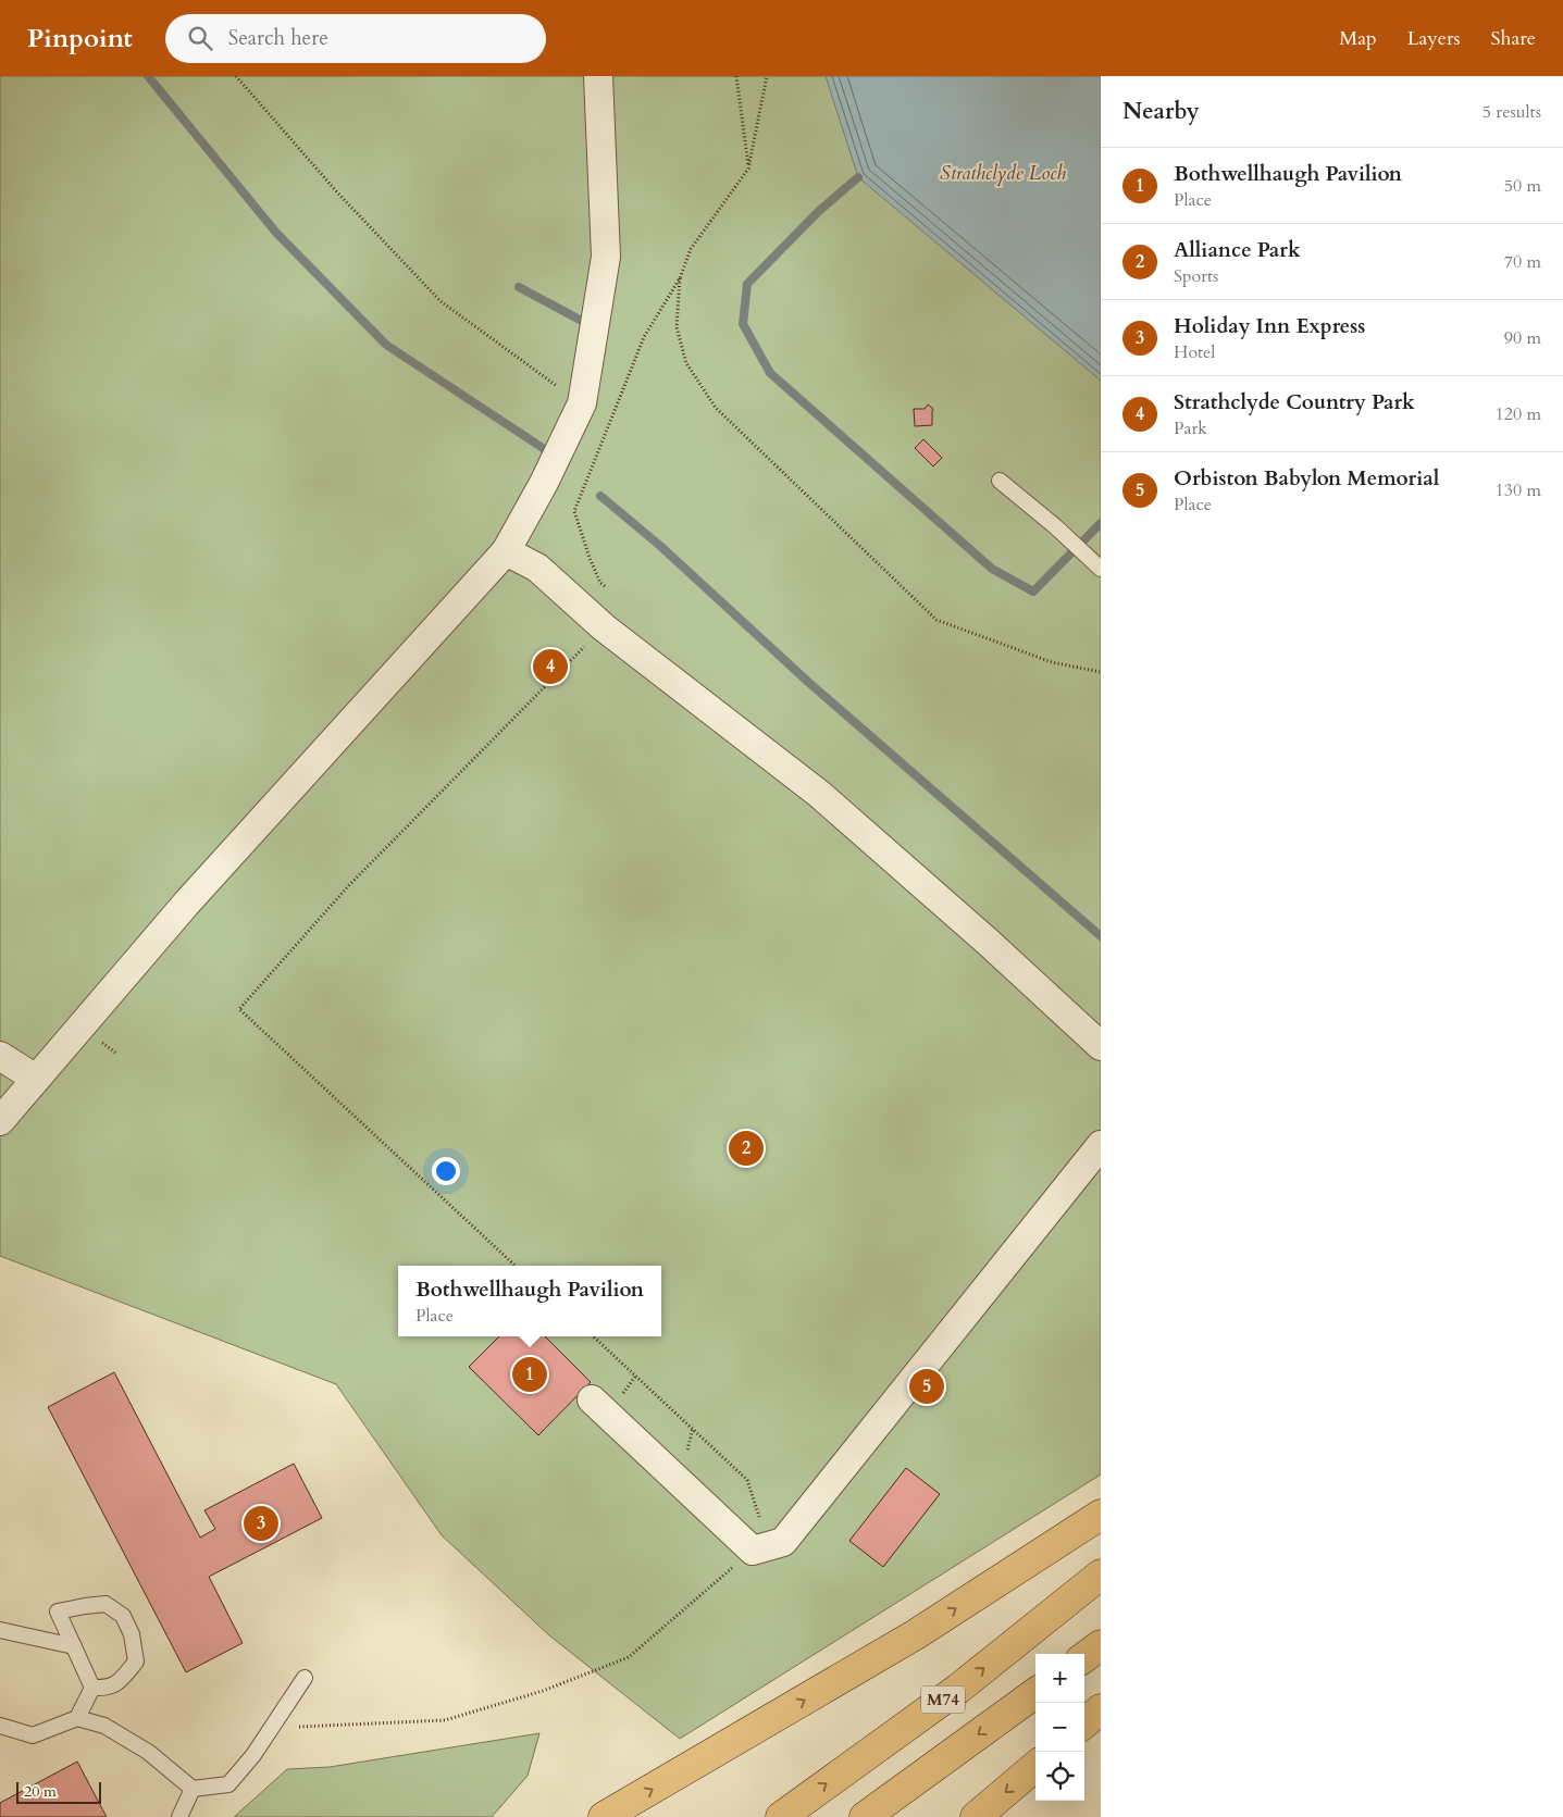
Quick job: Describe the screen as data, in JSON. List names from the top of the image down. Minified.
{"streets":{"highway":["M74"]},"water":["Strathclyde Loch"],"scale_bar":"20 m","page":{"header":"Pinpoint","search":"Search here","nav":["Map","Layers","Share"],"heading":["Nearby","5 results"],"list":[{"mark":"1","name":"Bothwellhaugh Pavilion","note":"Place","value":"50 m"},{"mark":"2","name":"Alliance Park","note":"Sports","value":"70 m"},{"mark":"3","name":"Holiday Inn Express","note":"Hotel","value":"90 m"},{"mark":"4","name":"Strathclyde Country Park","note":"Park","value":"120 m"},{"mark":"5","name":"Orbiston Babylon Memorial","note":"Place","value":"130 m"}],"pins":["4","2","1","5","3"],"popup":["Bothwellhaugh Pavilion","Place"],"map_buttons":["+","−"],"scale":"20 m"}}
